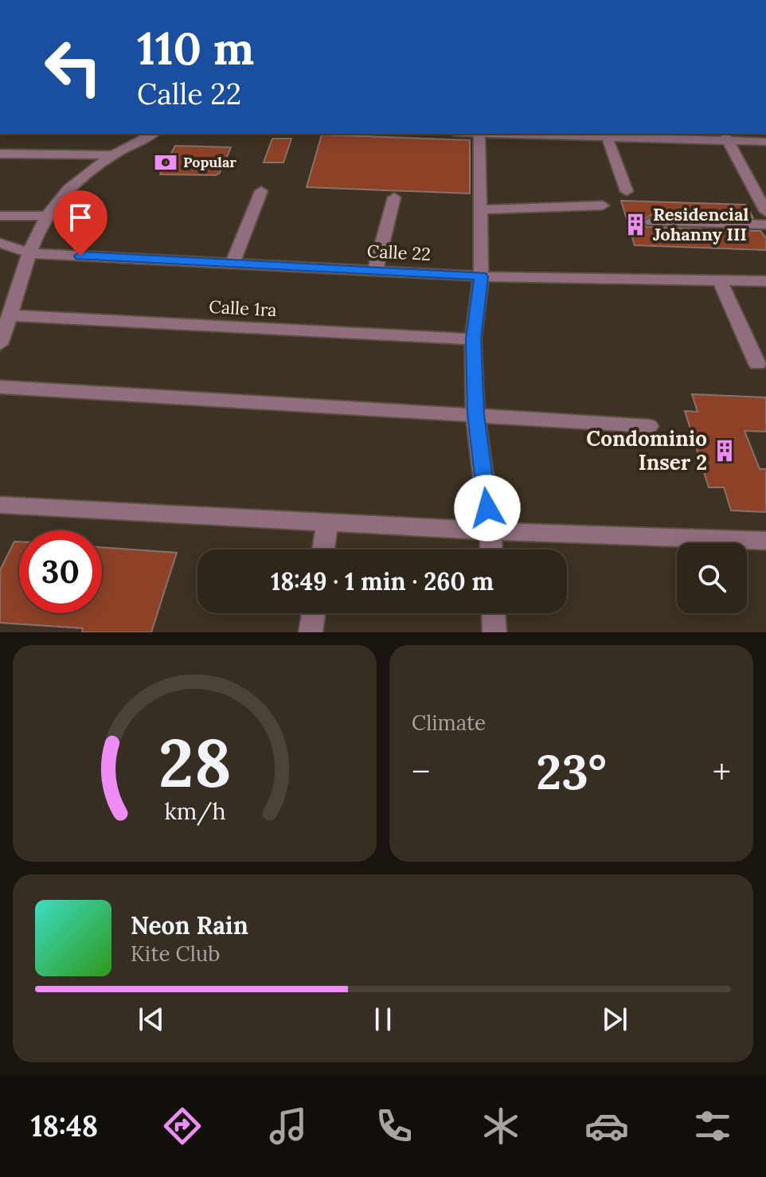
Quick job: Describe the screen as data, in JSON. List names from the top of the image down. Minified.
{"streets":{"street":["Calle 22","Calle 1ra"]},"places":{"bank":["Popular"],"building":["Residencial Johanny III","Condominio Inser 2"]},"page":{"turn":["110 m","Calle 22"],"limit":"30","trip":"18:49 · 1 min · 260 m","tile":"Climate","heat":["−","23°","+"],"song":["Neon Rain","Kite Club"],"tabs":"18:48","gauge":["28","km/h"]}}
